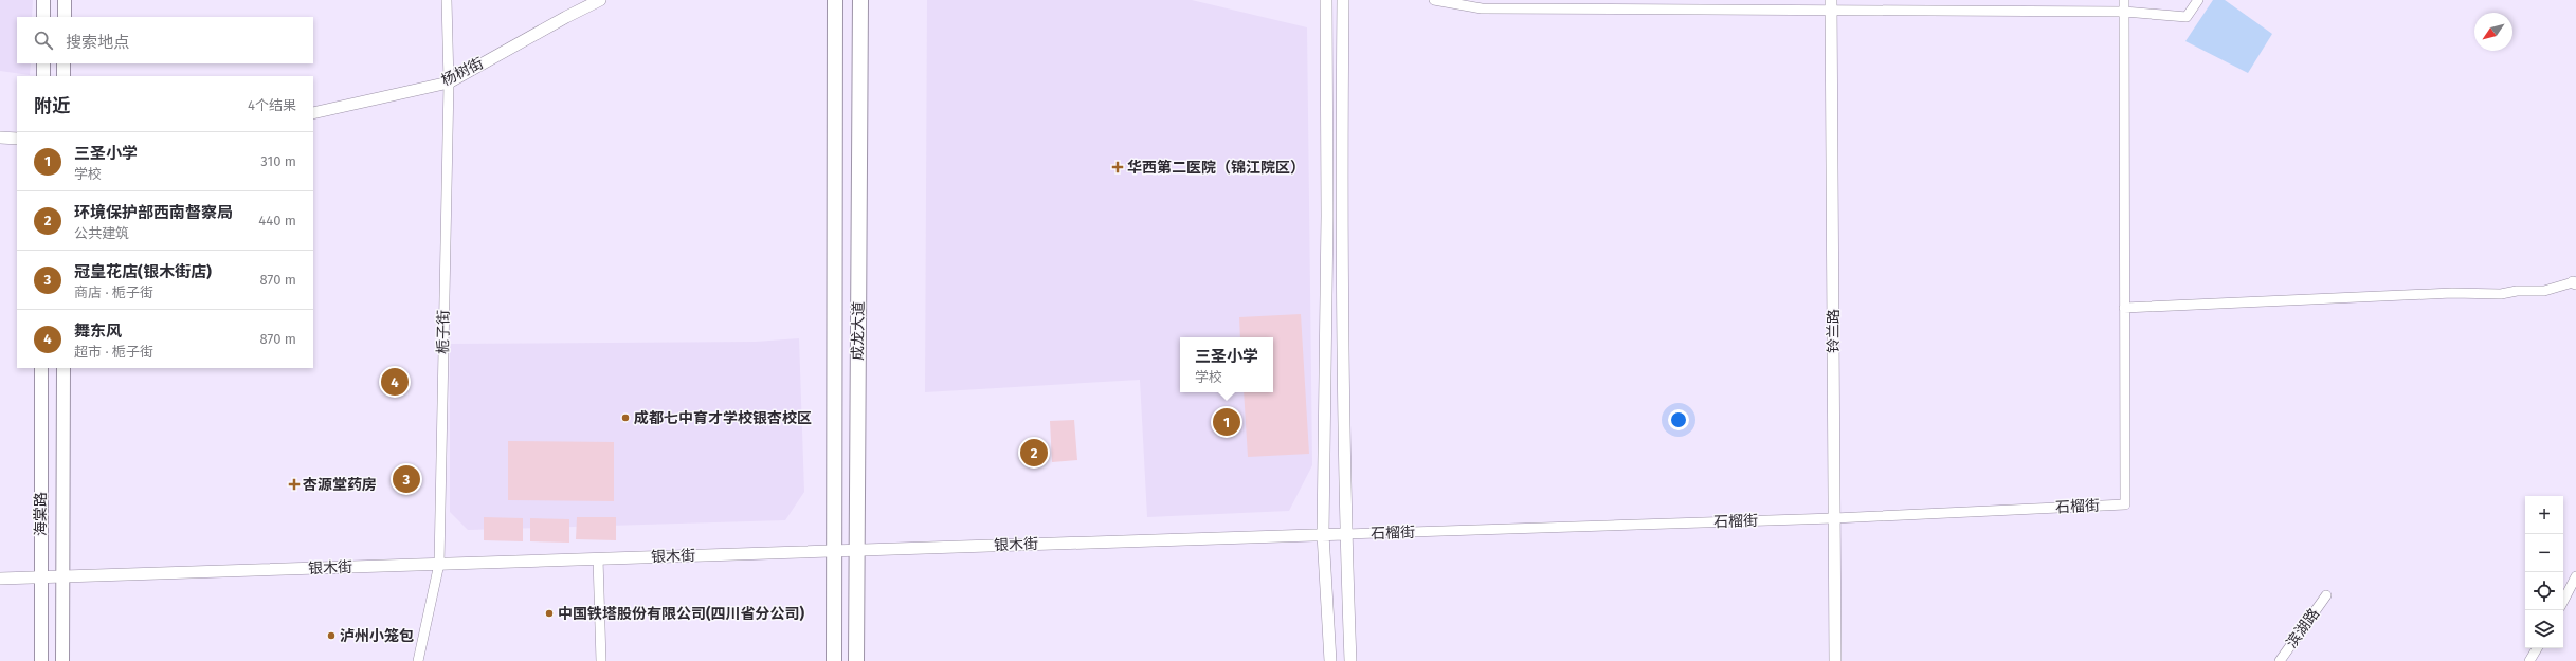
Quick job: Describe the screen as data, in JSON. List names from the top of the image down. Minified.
{"streets":{"highway":["成龙大道"],"main road":["海棠路"],"street":["杨树街","铃兰路","栀子街","石榴街","银木街","滨湖路"]},"crossings":[["杨树街","栀子街"],["成龙大道","银木街"],["铃兰路","石榴街"],["栀子街","银木街"],["石榴街","银木街"],["海棠路","银木街"]],"places":{"health":["华西第二医院（锦江院区）","杏源堂药房"],"other":["成都七中育才学校银杏校区","中国铁塔股份有限公司(四川省分公司)","泸州小笼包"]},"north":"bottom left","page":{"search":"搜索地点","heading":["附近","4个结果"],"list":[{"mark":"1","name":"三圣小学","note":"学校","value":"310 m"},{"mark":"2","name":"环境保护部西南督察局","note":"公共建筑","value":"440 m"},{"mark":"3","name":"冠皇花店(银木街店)","note":"商店 · 栀子街","value":"870 m"},{"mark":"4","name":"舞东风","note":"超市 · 栀子街","value":"870 m"}],"popup":["三圣小学","学校"],"pins":["4","1","2","3"],"map_buttons":["+","−"]}}
